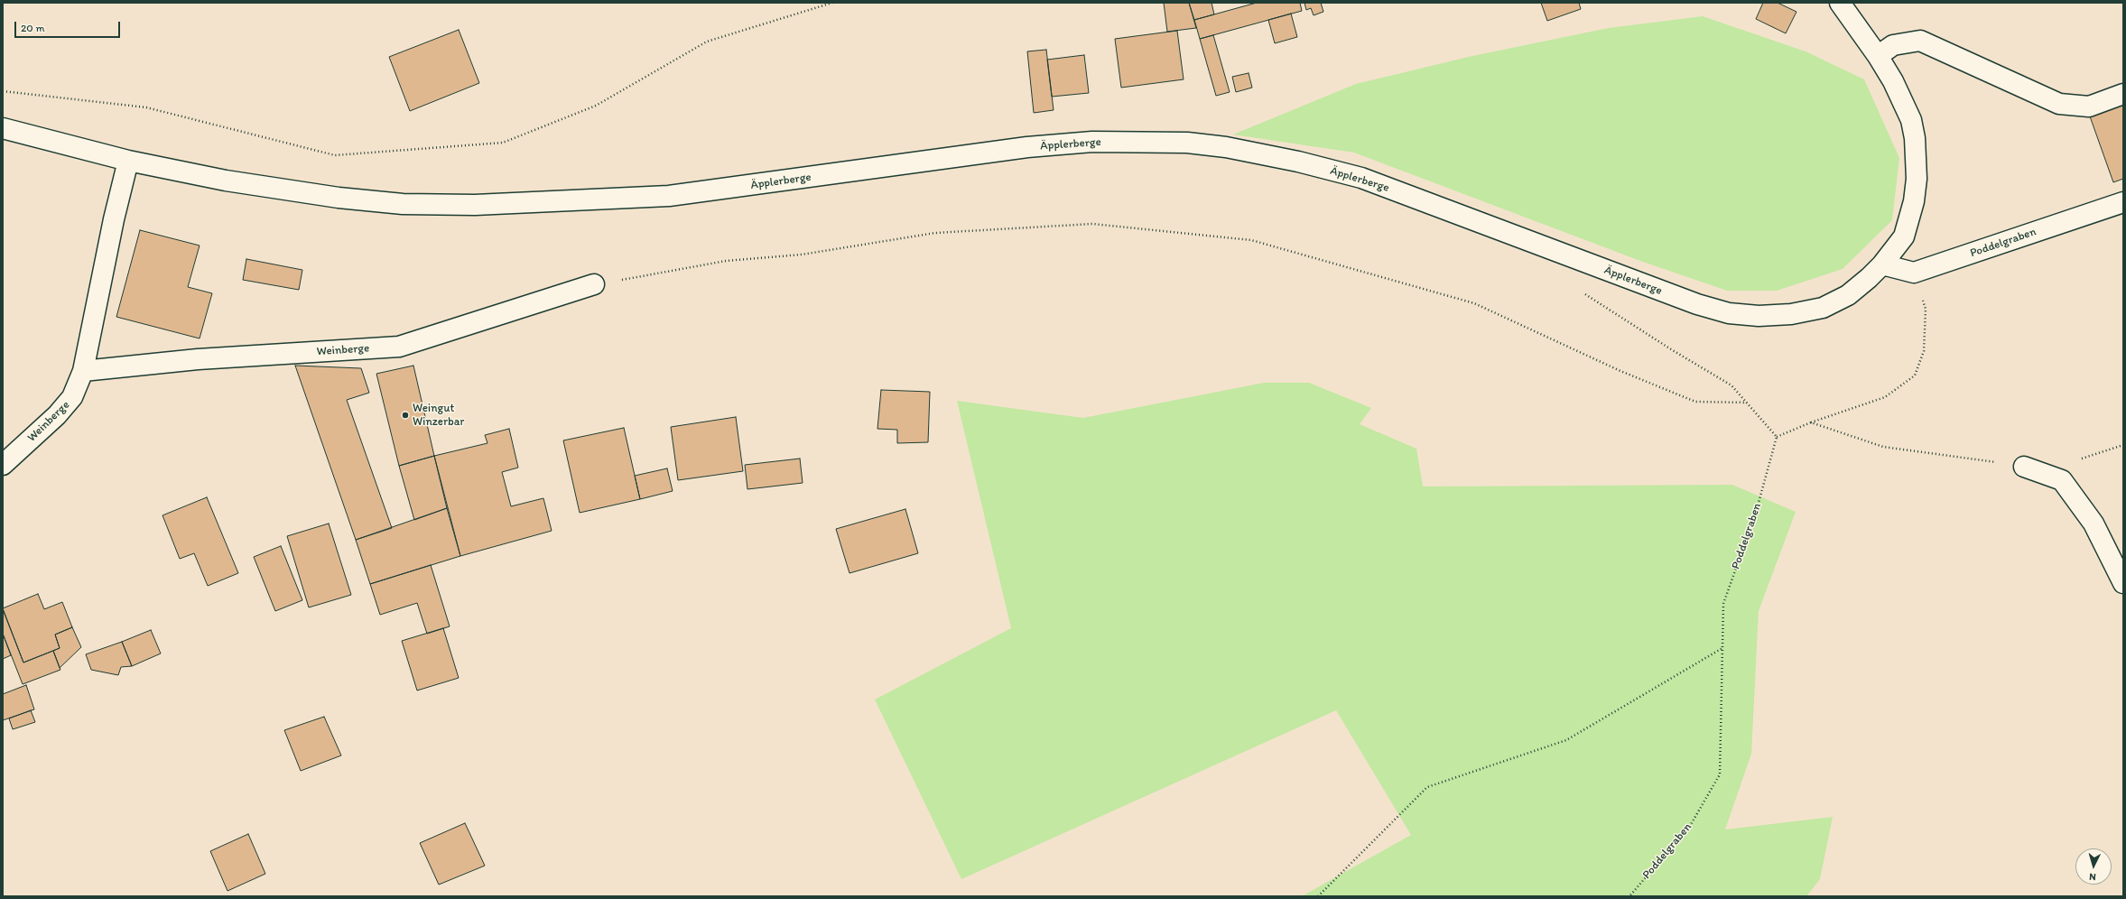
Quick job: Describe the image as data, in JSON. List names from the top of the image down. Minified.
{"streets":{"street":["Äpplerberge","Poddelgraben","Weinberge"]},"crossings":[["Äpplerberge","Weinberge"]],"places":["Weingut Winzerbar"],"scale_bar":"20 m","north":"bottom"}
